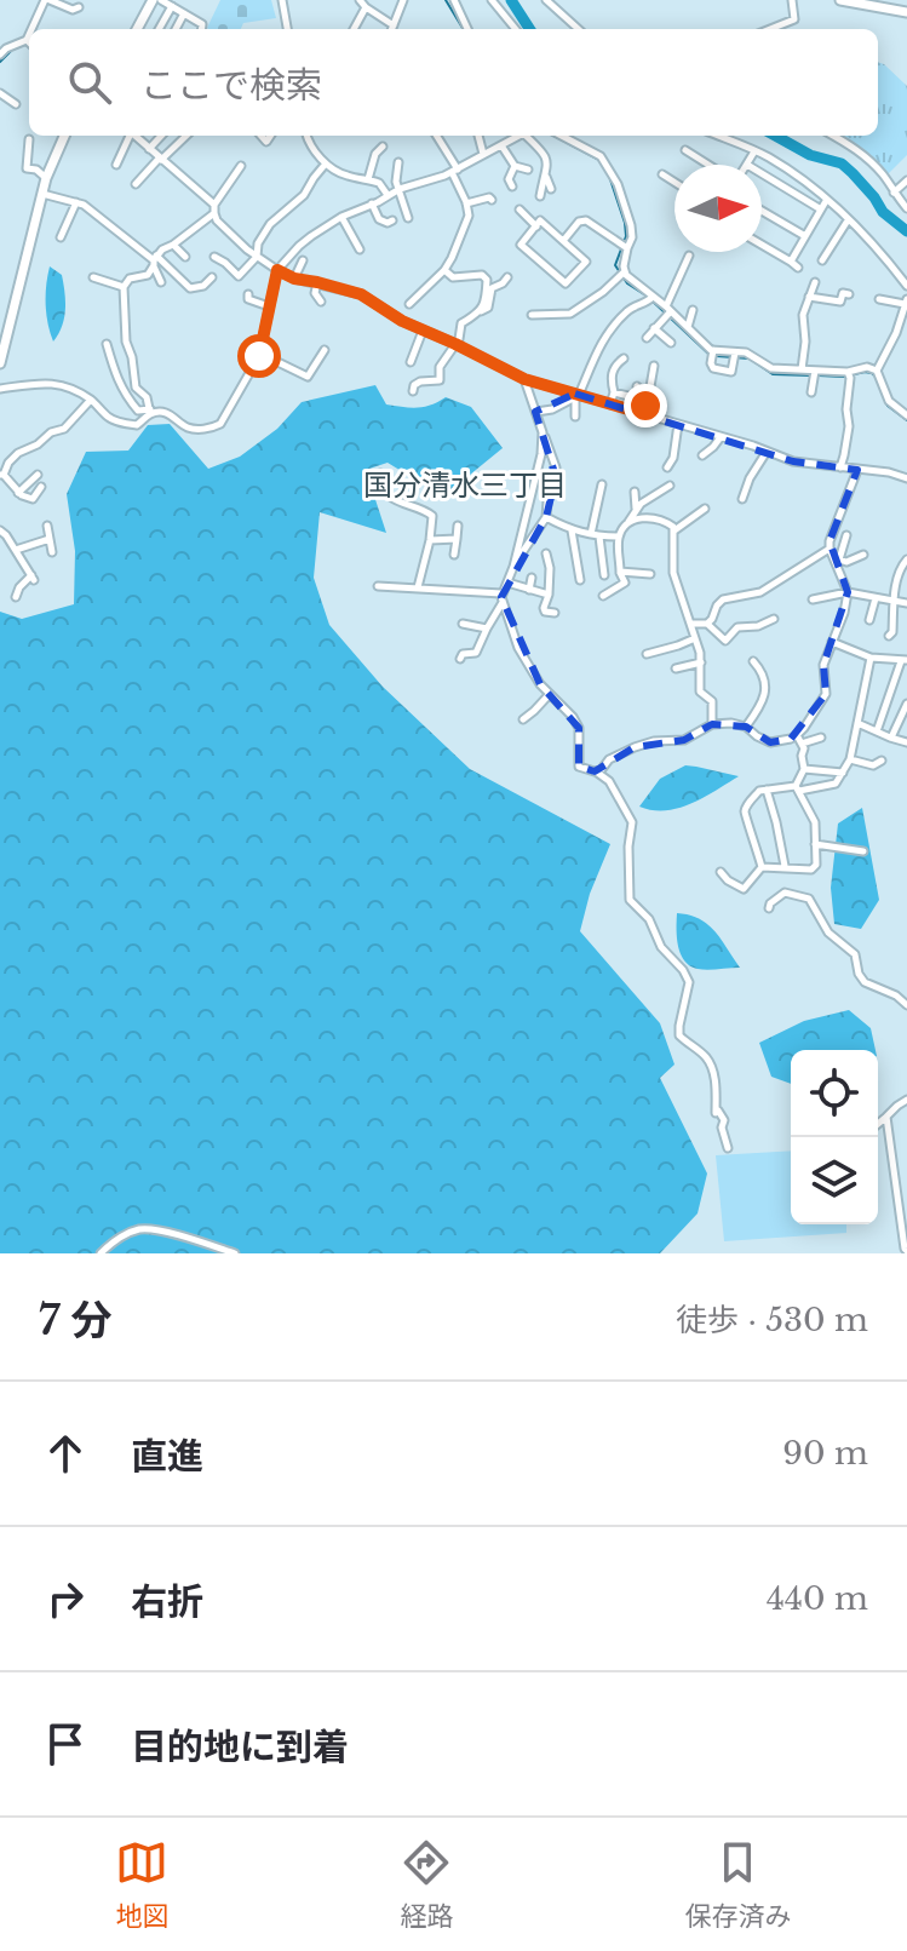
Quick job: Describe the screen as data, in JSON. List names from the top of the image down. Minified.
{"districts":["国分清水三丁目"],"north":"right","page":{"search":"ここで検索","heading":["7 分","徒歩 · 530 m"],"list":[["直進","90 m"],["右折","440 m"],"目的地に到着"],"nav":["地図","経路","保存済み"]}}
